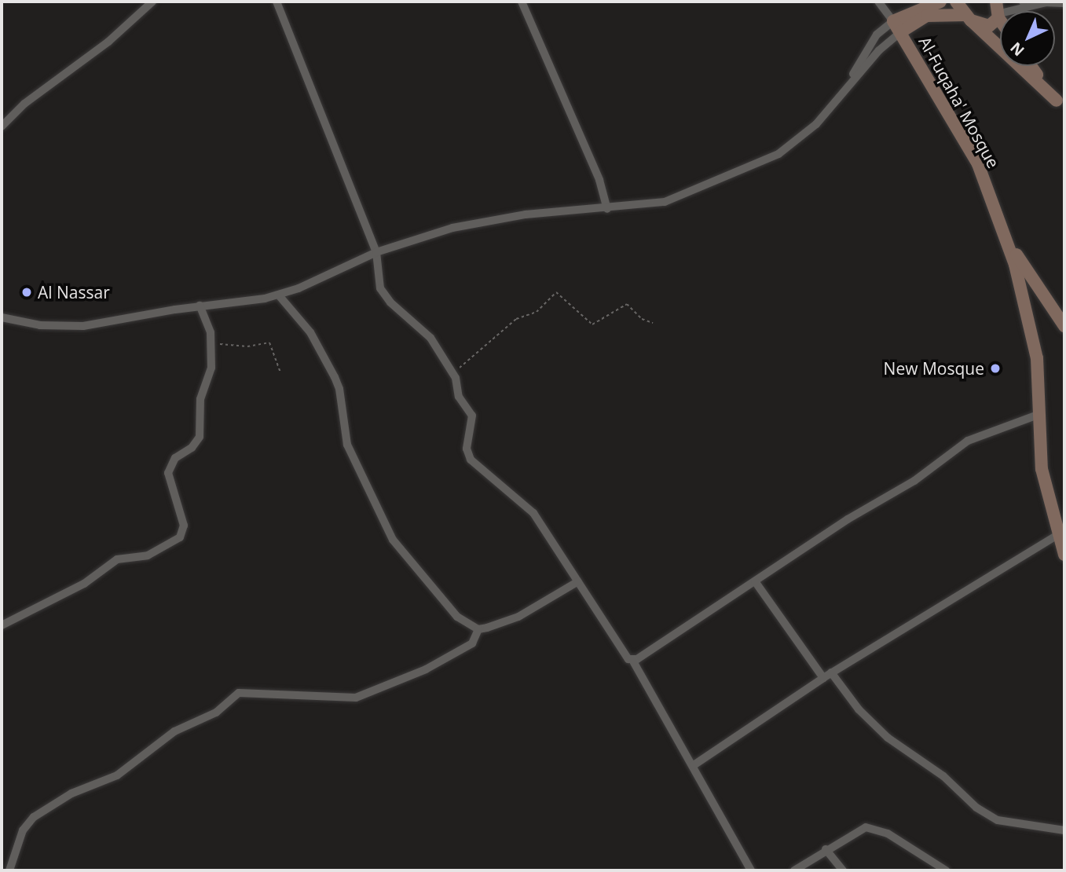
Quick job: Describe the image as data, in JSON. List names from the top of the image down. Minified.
{"streets":{"street":["Al-Fuqaha' Mosque"]},"places":["Al Nassar","New Mosque"],"north":"bottom left"}
